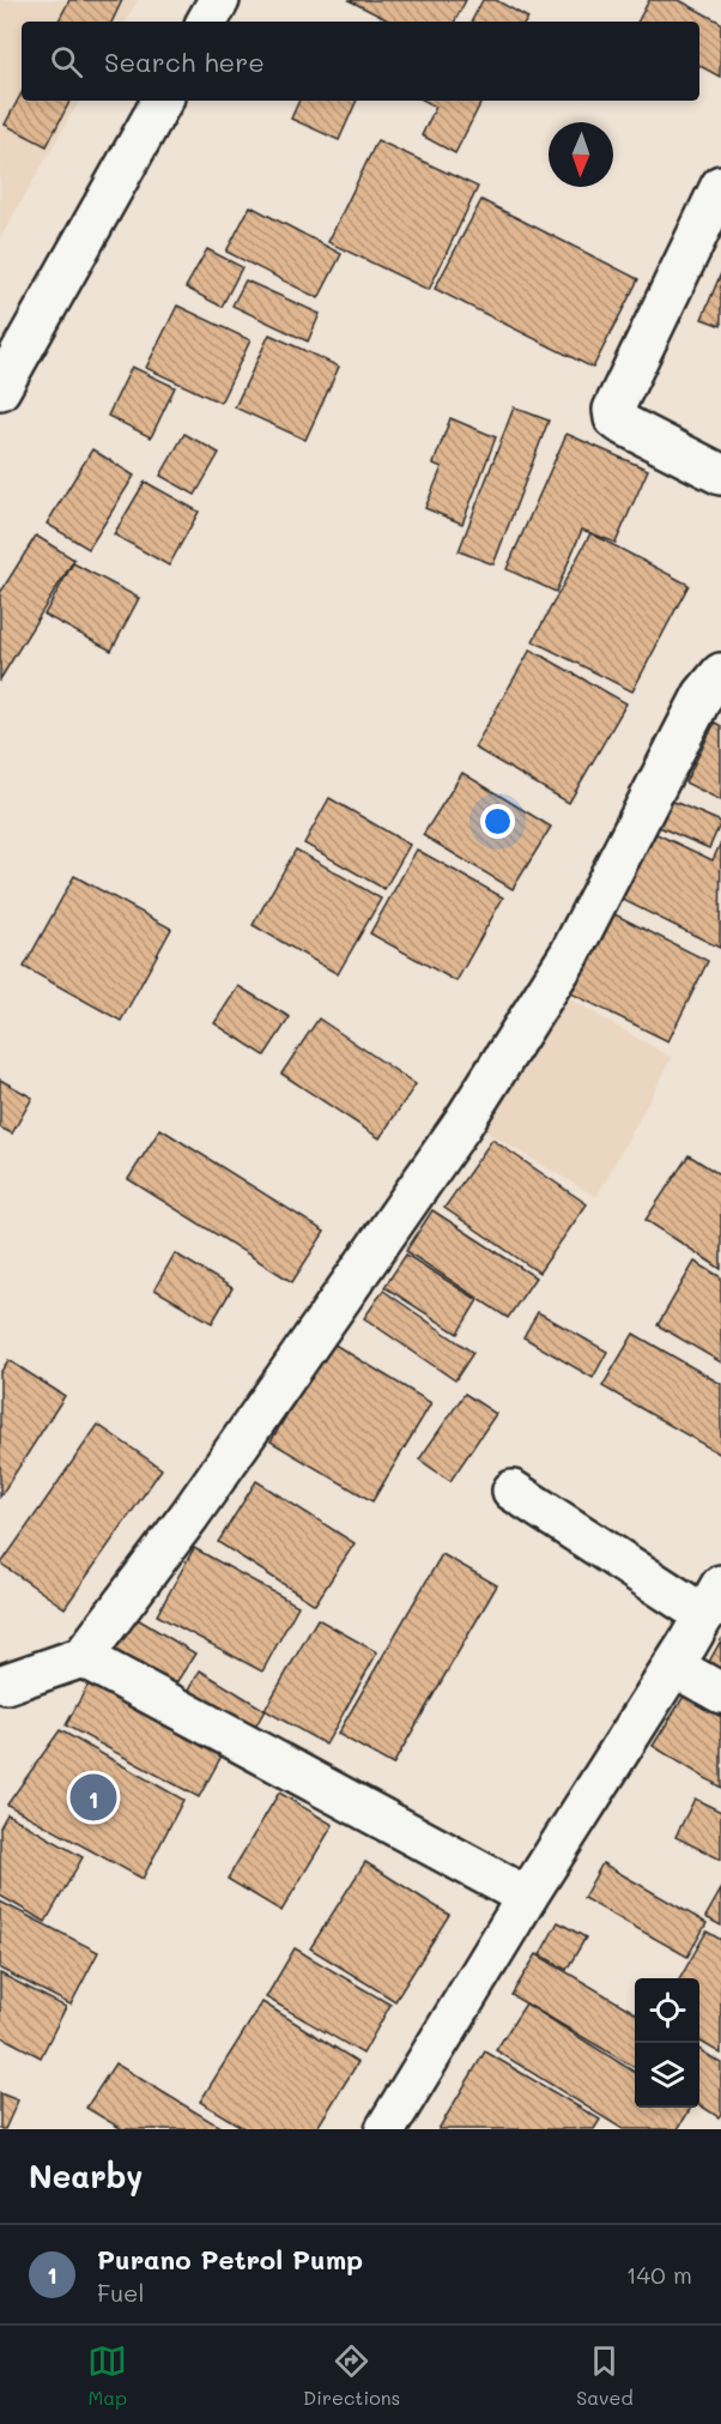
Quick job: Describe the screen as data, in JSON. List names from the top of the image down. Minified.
{"north":"bottom","page":{"search":"Search here","pins":"1","heading":"Nearby","list":[{"mark":"1","name":"Purano Petrol Pump","note":"Fuel","value":"140 m"}],"nav":["Map","Directions","Saved"]}}
